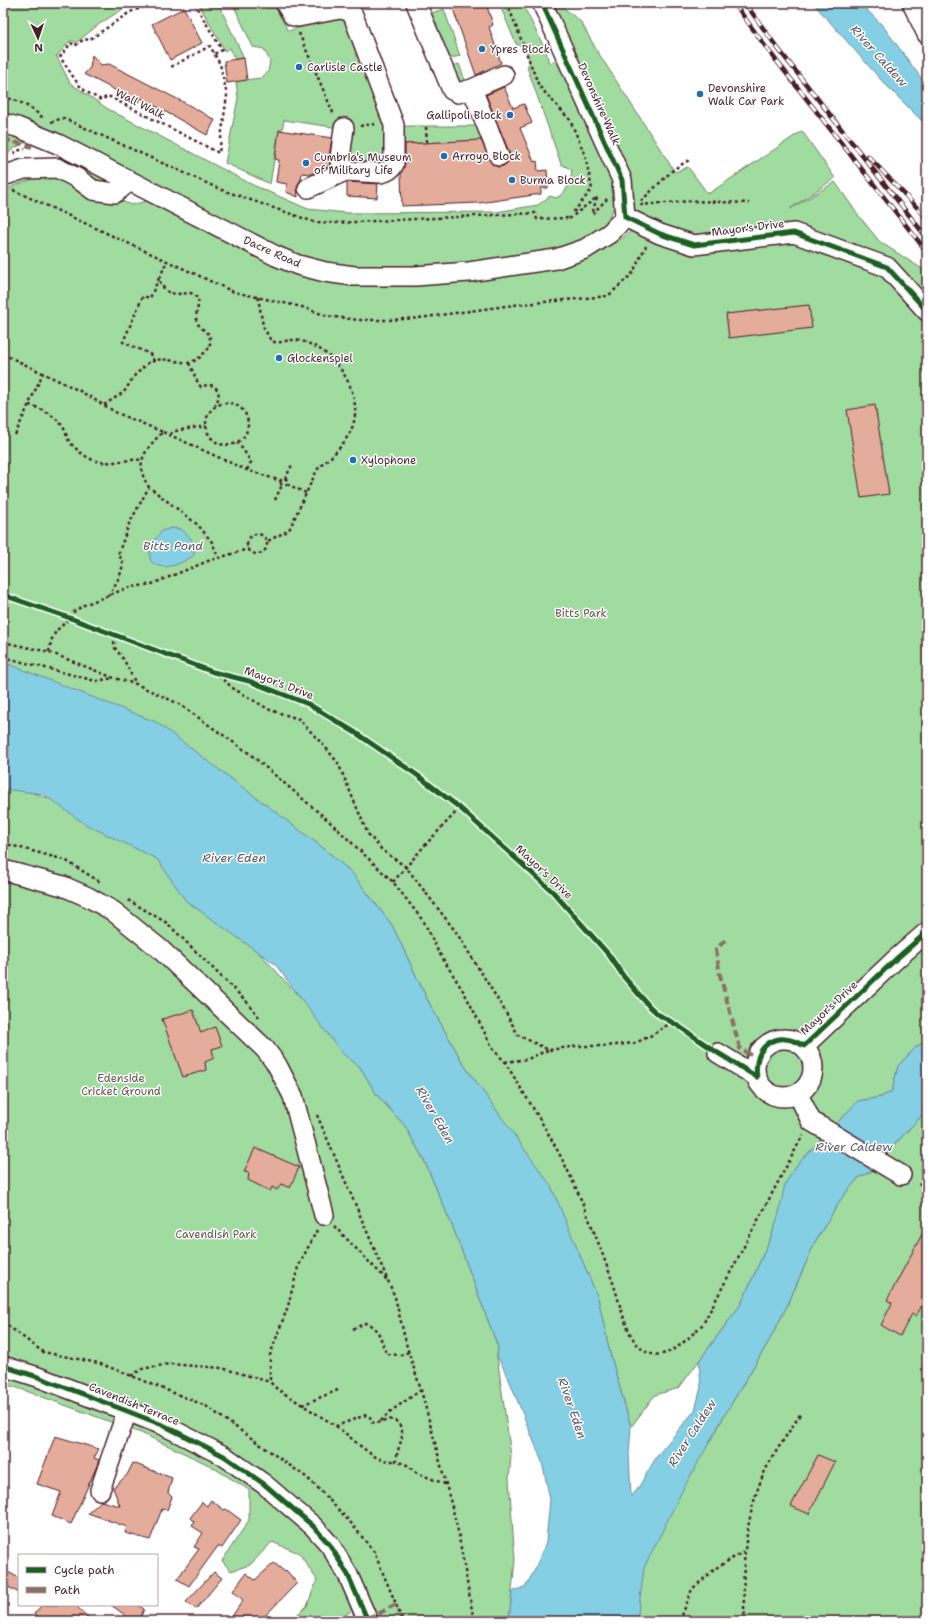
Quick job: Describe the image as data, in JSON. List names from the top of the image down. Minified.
{"streets":{"street":["Devonshire Walk","Mayor's Drive","Dacre Road","Cavendish Terrace"],"path":["Wall Walk"]},"crossings":[["Devonshire Walk","Mayor's Drive"],["Devonshire Walk","Dacre Road"],["Mayor's Drive","Dacre Road"]],"water":["River Caldew","Bitts Pond","River Eden"],"parks":["Bitts Park","Edenside Cricket Ground","Cavendish Park"],"places":["Ypres Block","Carlisle Castle","Devonshire Walk Car Park","Gallipoli Block","Arroyo Block","Cumbria's Museum of Military Life","Burma Block","Glockenspiel","Xylophone"],"legend":["Cycle path","Path"],"north":"bottom"}
